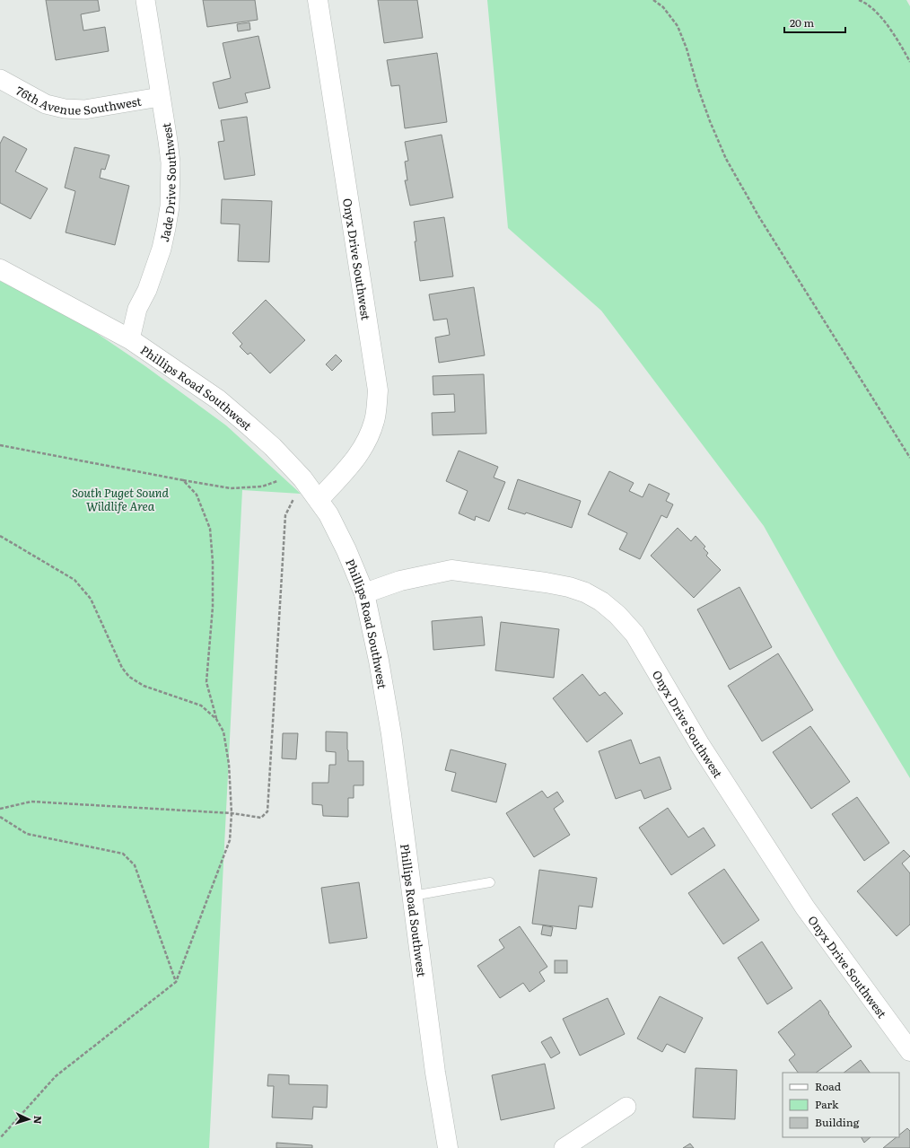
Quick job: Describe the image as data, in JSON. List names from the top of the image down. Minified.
{"streets":{"street":["76th Avenue Southwest","Jade Drive Southwest","Onyx Drive Southwest","Phillips Road Southwest"]},"crossings":[["76th Avenue Southwest","Jade Drive Southwest"],["Jade Drive Southwest","Phillips Road Southwest"],["Onyx Drive Southwest","Phillips Road Southwest"]],"parks":["South Puget Sound Wildlife Area"],"legend":["Road","Park","Building"],"scale_bar":"20 m","north":"right"}
